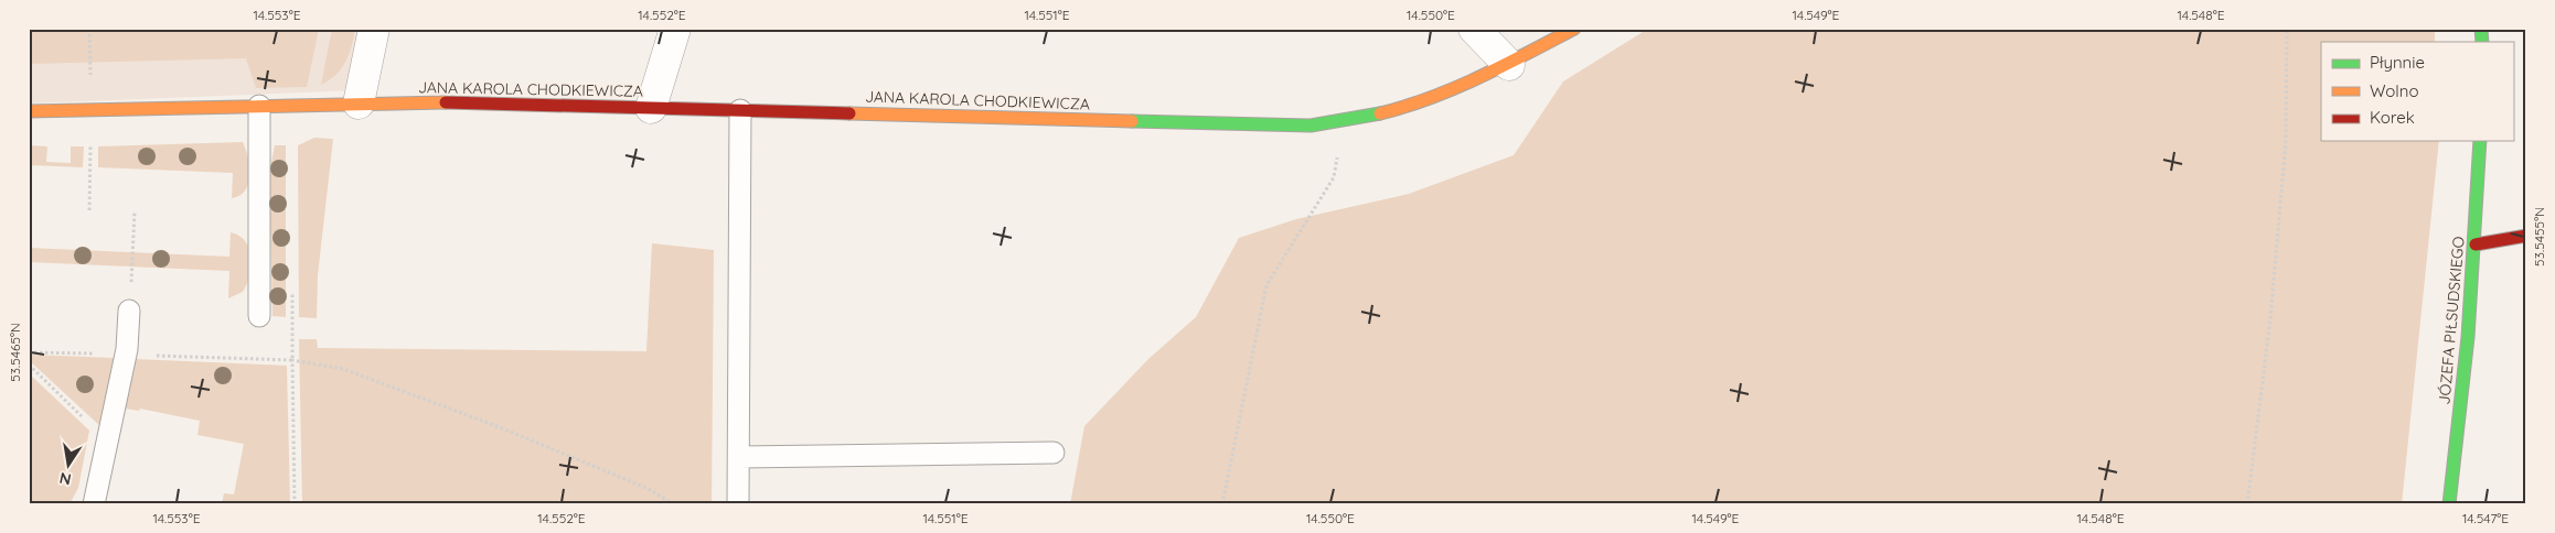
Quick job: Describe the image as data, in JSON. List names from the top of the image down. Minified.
{"streets":{"street":["JANA KAROLA CHODKIEWICZA","JÓZEFA PIŁSUDSKIEGO"]},"legend":["Płynnie","Wolno","Korek"],"north":"bottom","coordinates":["14.553°E","14.552°E","14.551°E","14.550°E","14.549°E","14.548°E","53.5455°N","53.5465°N","14.547°E"]}
